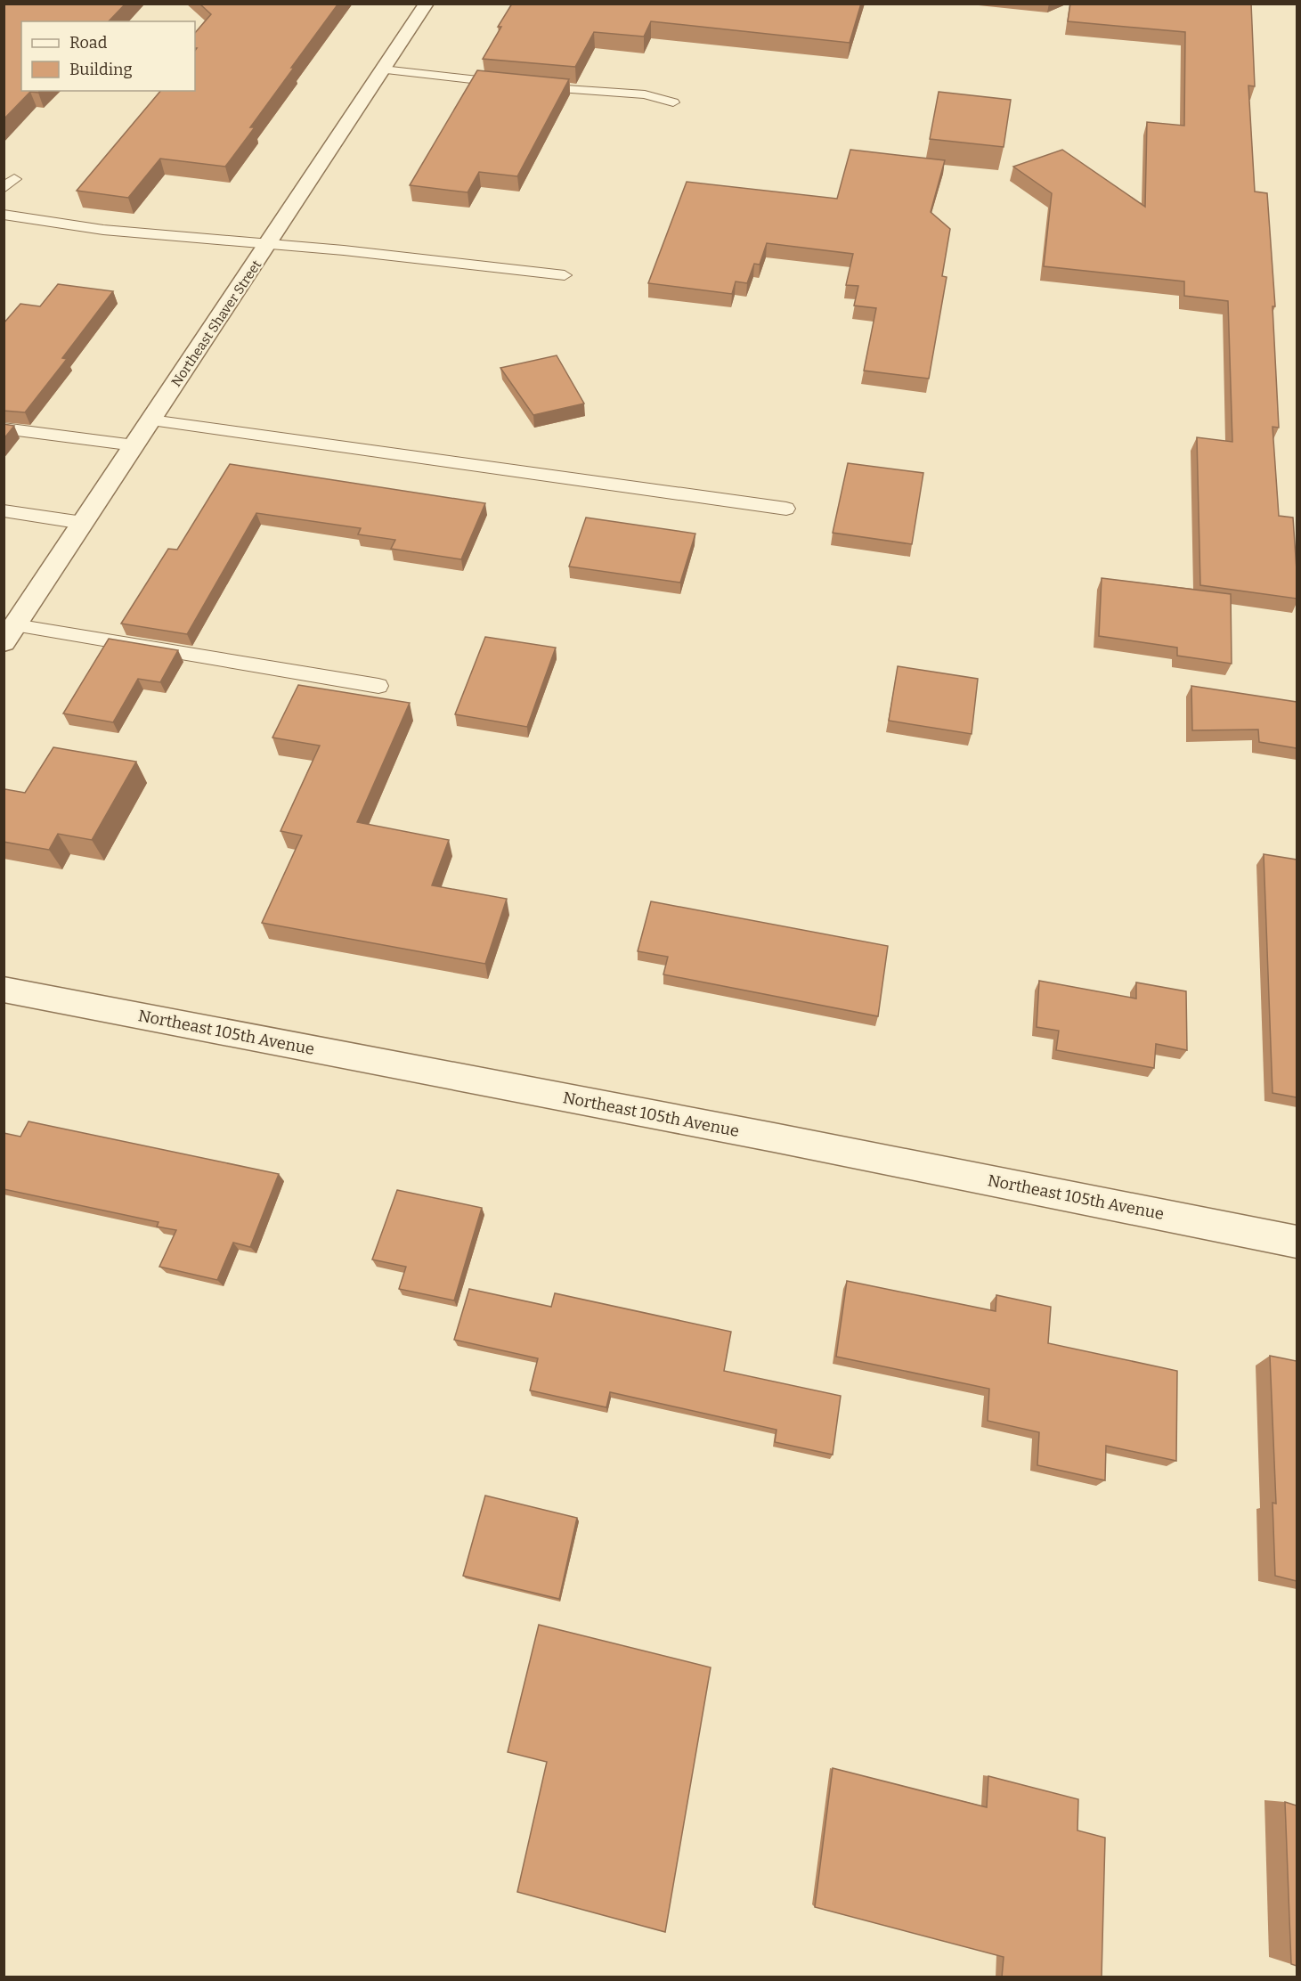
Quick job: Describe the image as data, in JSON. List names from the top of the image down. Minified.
{"streets":{"street":["Northeast Shaver Street","Northeast 105th Avenue"]},"legend":["Road","Building"]}
